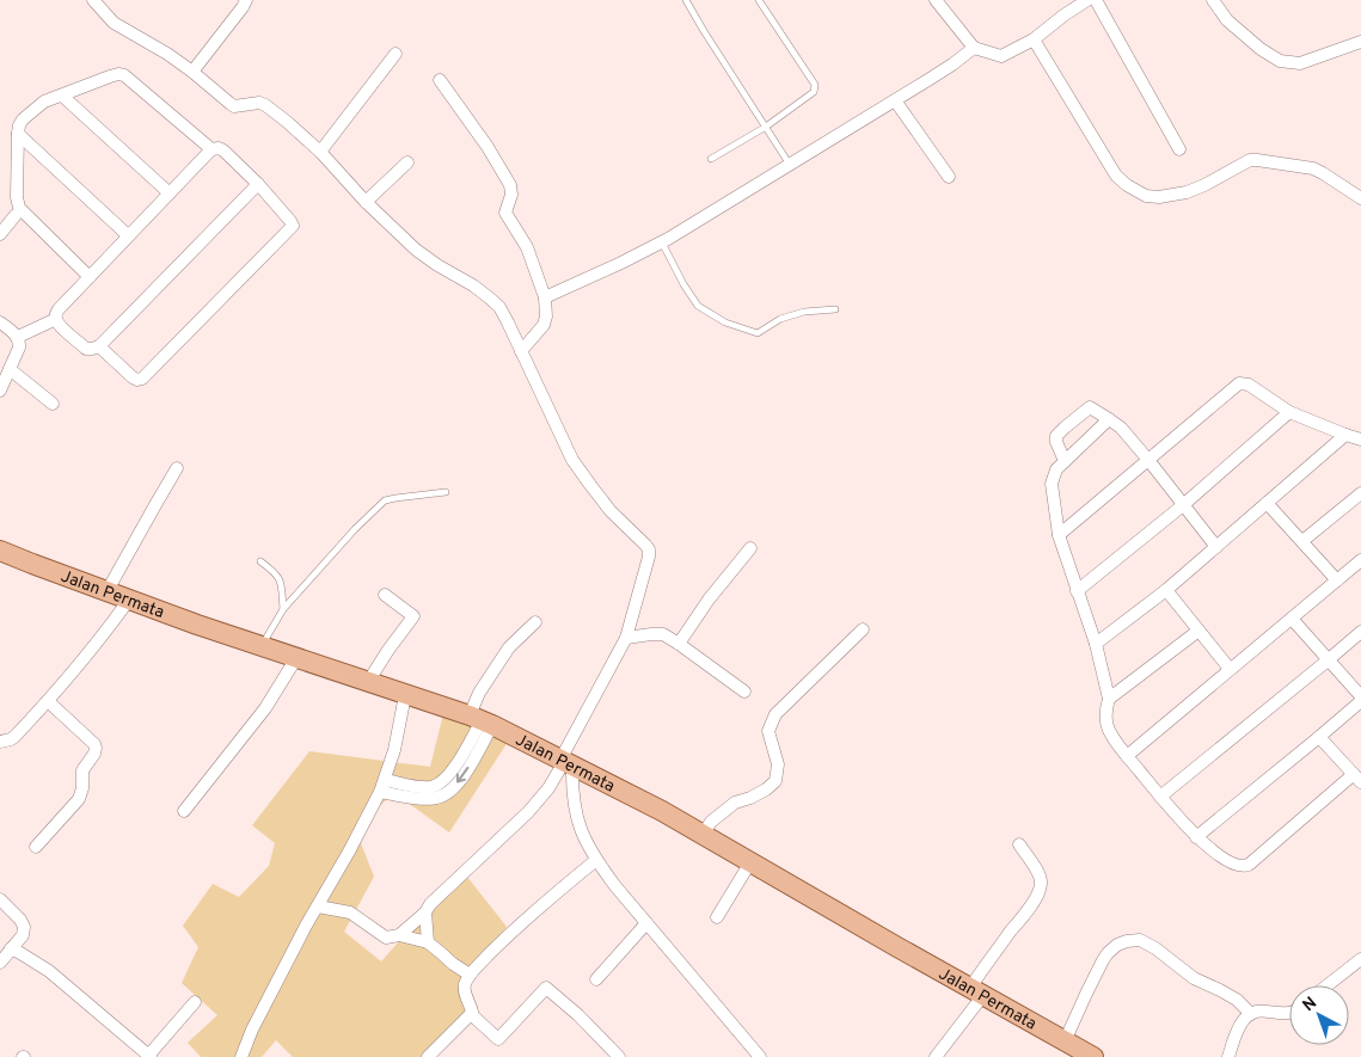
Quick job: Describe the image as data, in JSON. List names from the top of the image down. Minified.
{"streets":{"main road":["Jalan Permata"]},"north":"top left"}
